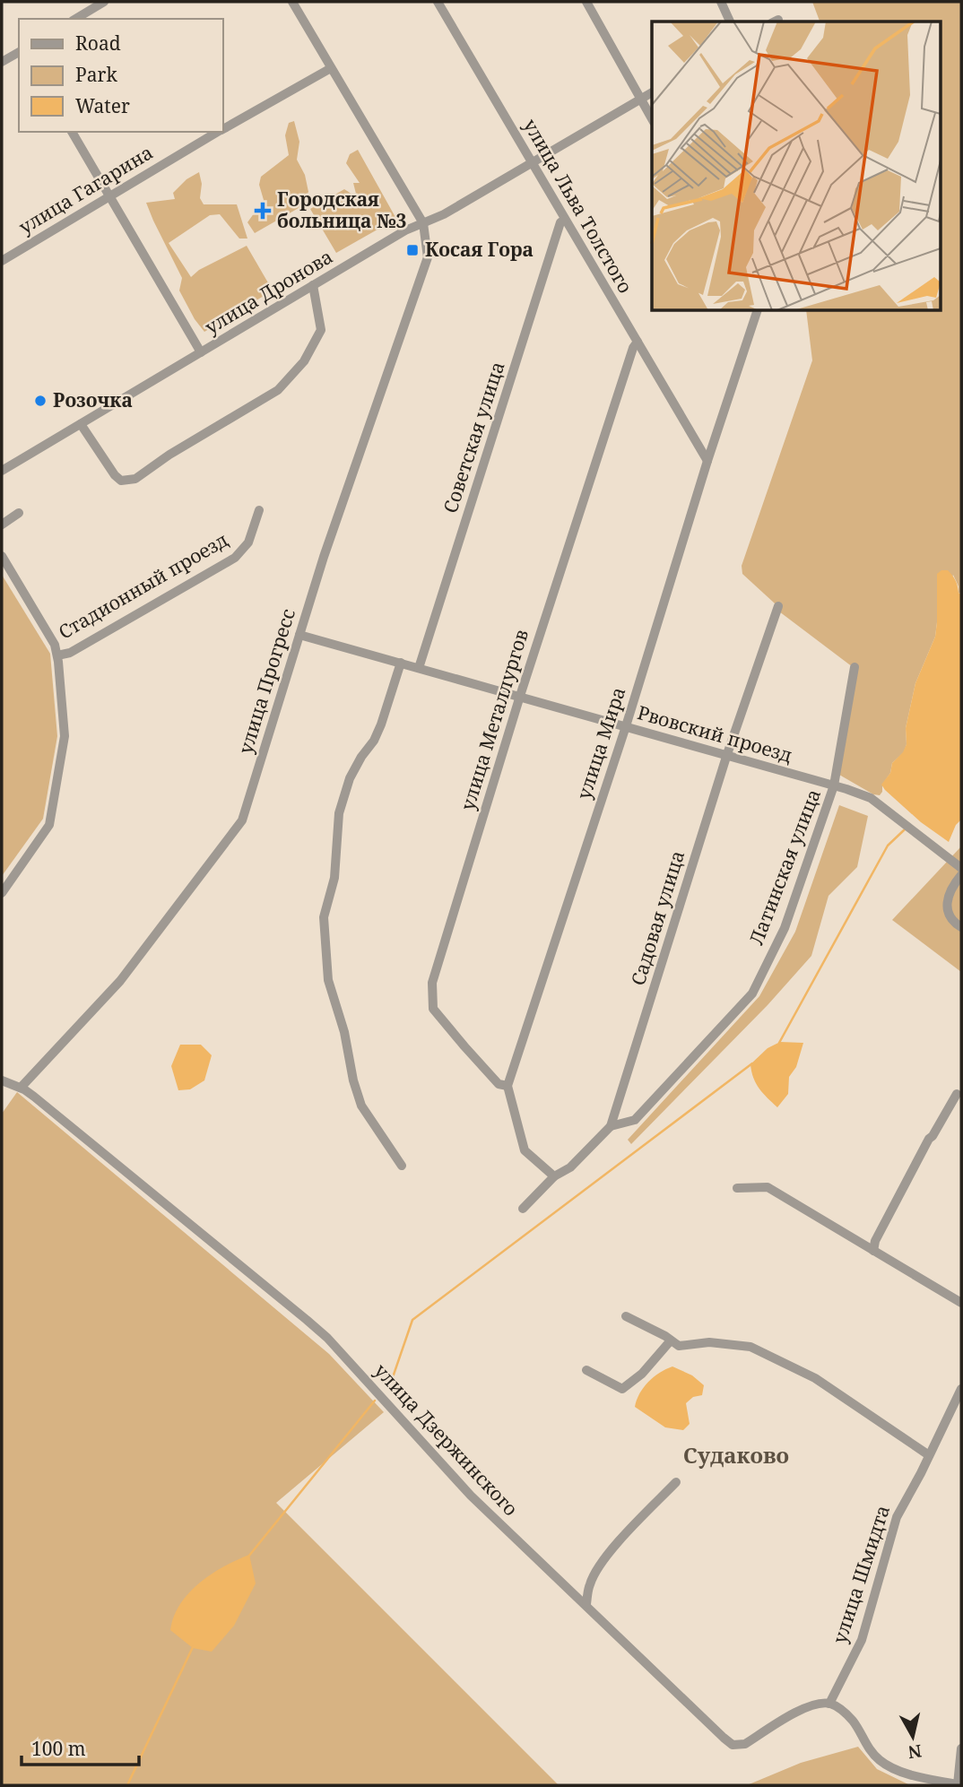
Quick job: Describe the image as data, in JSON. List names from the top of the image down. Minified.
{"streets":{"street":["улица Гагарина","улица Льва Толстого","улица Дронова","Советская улица","Стадионный проезд","улица Прогресс","улица Металлургов","Рвовский проезд","улица Мира","Латинская улица","Садовая улица","улица Дзержинского","улица Шмидта"]},"crossings":[["улица Льва Толстого","улица Дронова"],["улица Льва Толстого","Советская улица"],["улица Льва Толстого","улица Металлургов"],["улица Льва Толстого","улица Мира"],["улица Дронова","улица Прогресс"],["Советская улица","Рвовский проезд"],["улица Прогресс","Рвовский проезд"],["улица Прогресс","улица Дзержинского"],["улица Металлургов","Рвовский проезд"],["улица Металлургов","улица Мира"],["Рвовский проезд","улица Мира"],["Рвовский проезд","Латинская улица"],["Рвовский проезд","Садовая улица"],["Латинская улица","Садовая улица"],["улица Дзержинского","улица Шмидта"]],"districts":["Судаково"],"places":{"health":["Городская больница №3"],"transit":["Косая Гора"],"other":["Розочка"]},"legend":["Road","Park","Water"],"scale_bar":"100 m","north":"bottom"}
